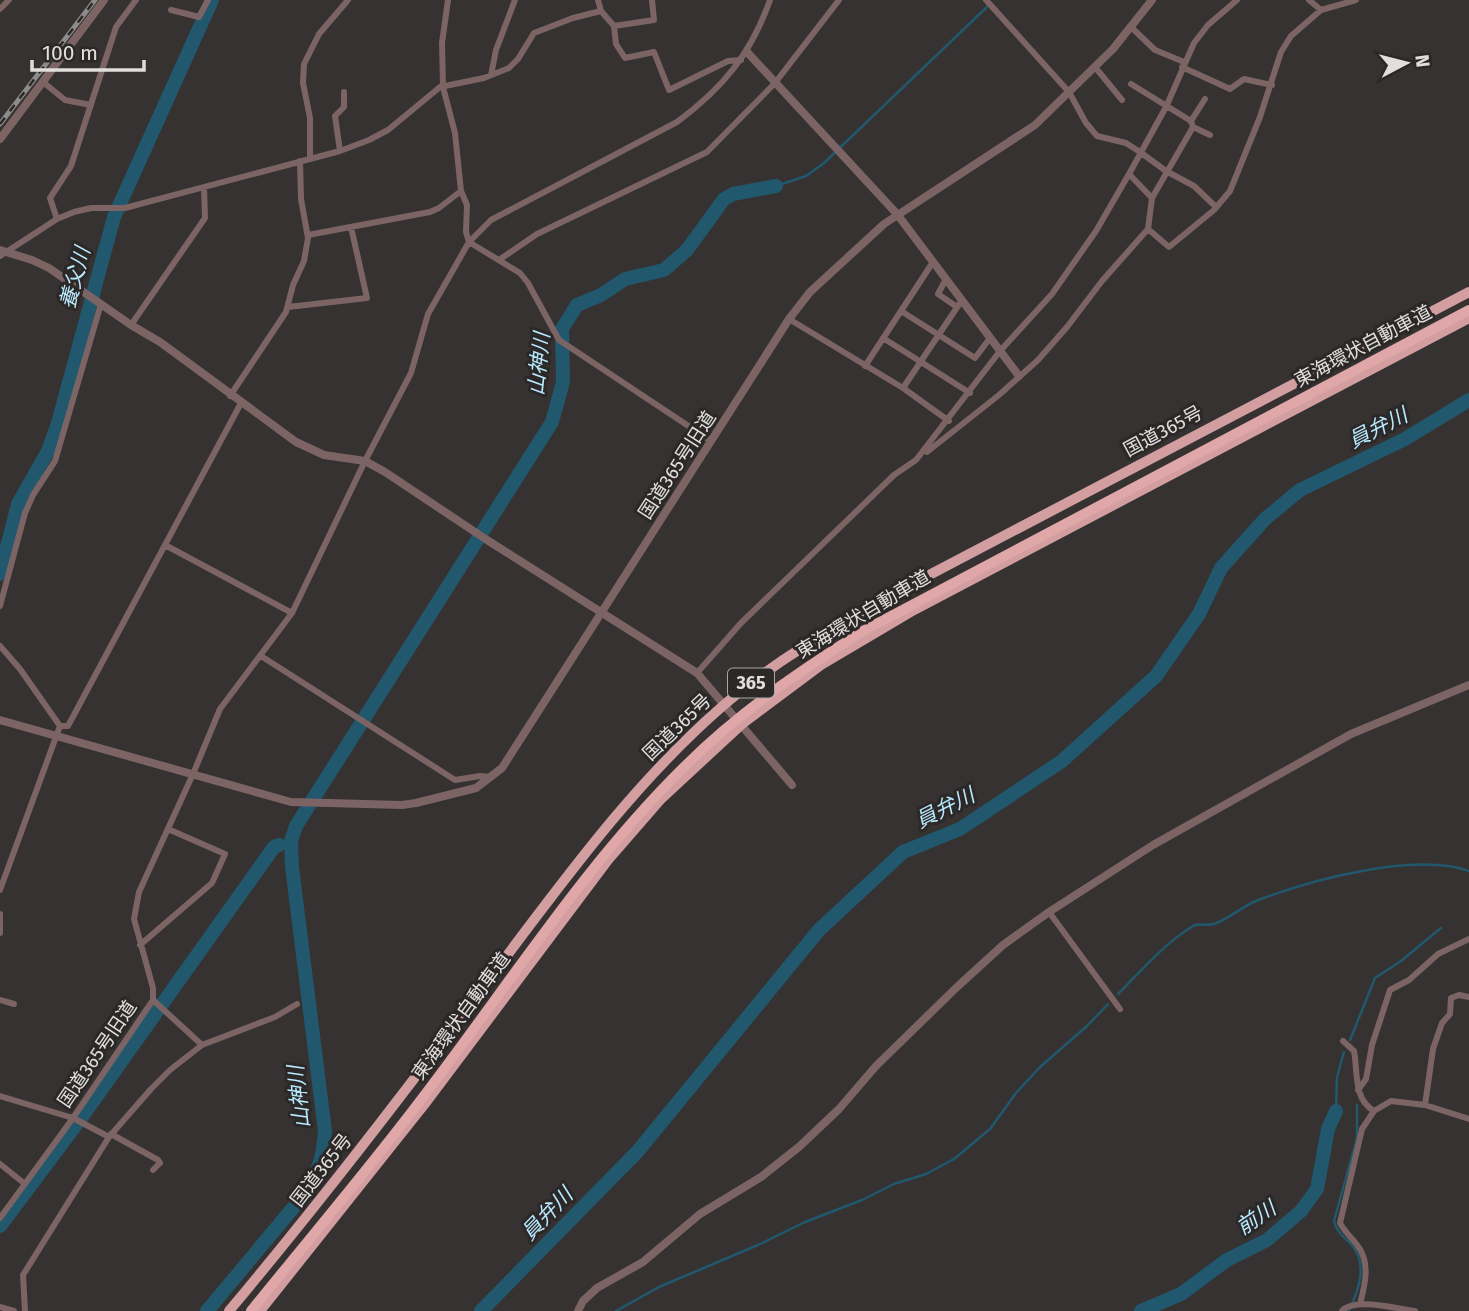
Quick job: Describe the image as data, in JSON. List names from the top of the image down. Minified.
{"streets":{"highway":["東海環状自動車道","国道365号","365"],"street":["国道365号旧道"]},"water":["養父川","山神川","員弁川","前川"],"scale_bar":"100 m","north":"right"}
